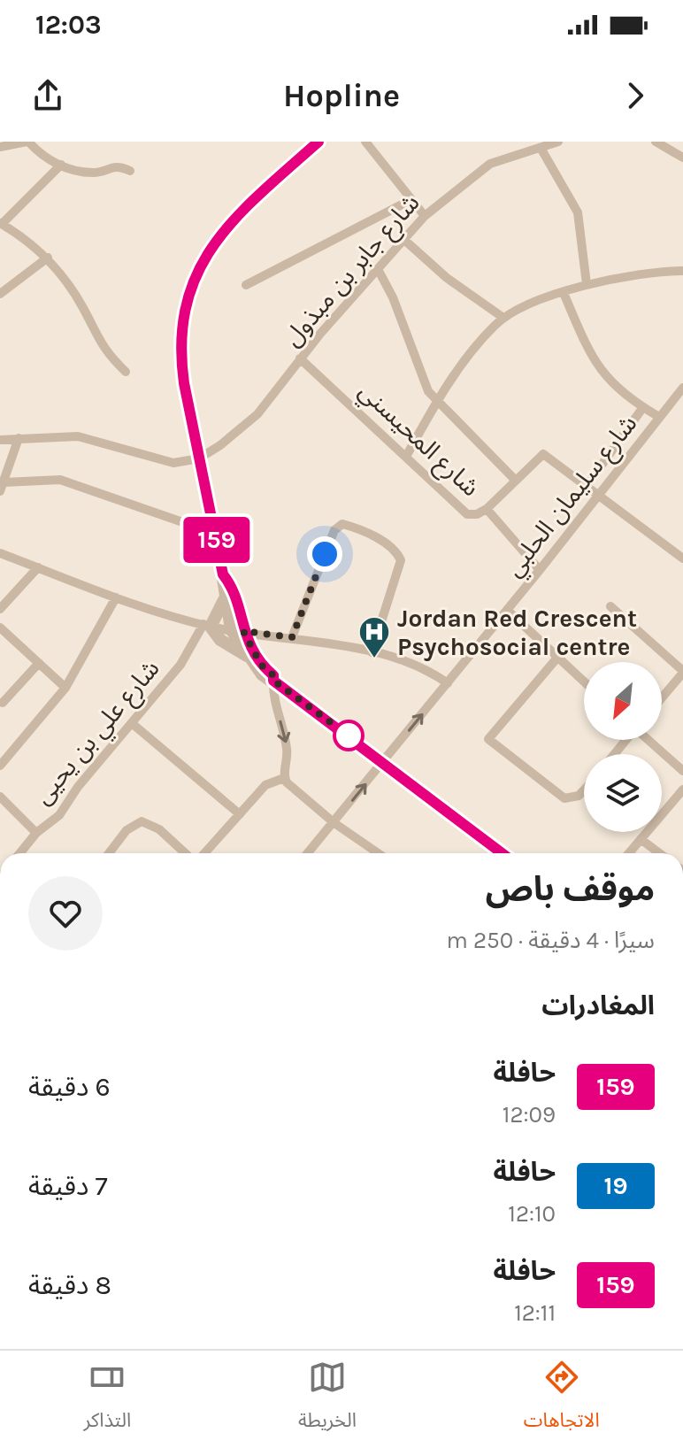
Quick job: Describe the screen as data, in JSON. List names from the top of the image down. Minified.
{"streets":{"street":["شارع جابر بن مبذول","شارع المحيسني","شارع سليمان الحلبي","شارع علي بن يحيى"]},"crossings":[["شارع جابر بن مبذول","شارع المحيسني"]],"places":{"hospital":["Jordan Red Crescent Psychosocial centre"]},"lines":["bus line 159"],"north":"bottom left","page":{"status":"12:03","header":"Hopline","on_map":"159","heading":[["موقف باص","سيرًا · 4 دقيقة · 250 m"],"المغادرات"],"list":[{"mark":"159","name":"حافلة","note":"12:09","value":"6 دقيقة"},{"mark":"19","name":"حافلة","note":"12:10","value":"7 دقيقة"},{"mark":"159","name":"حافلة","note":"12:11","value":"8 دقيقة"}],"tabs":["الاتجاهات","الخريطة","التذاكر"]}}
